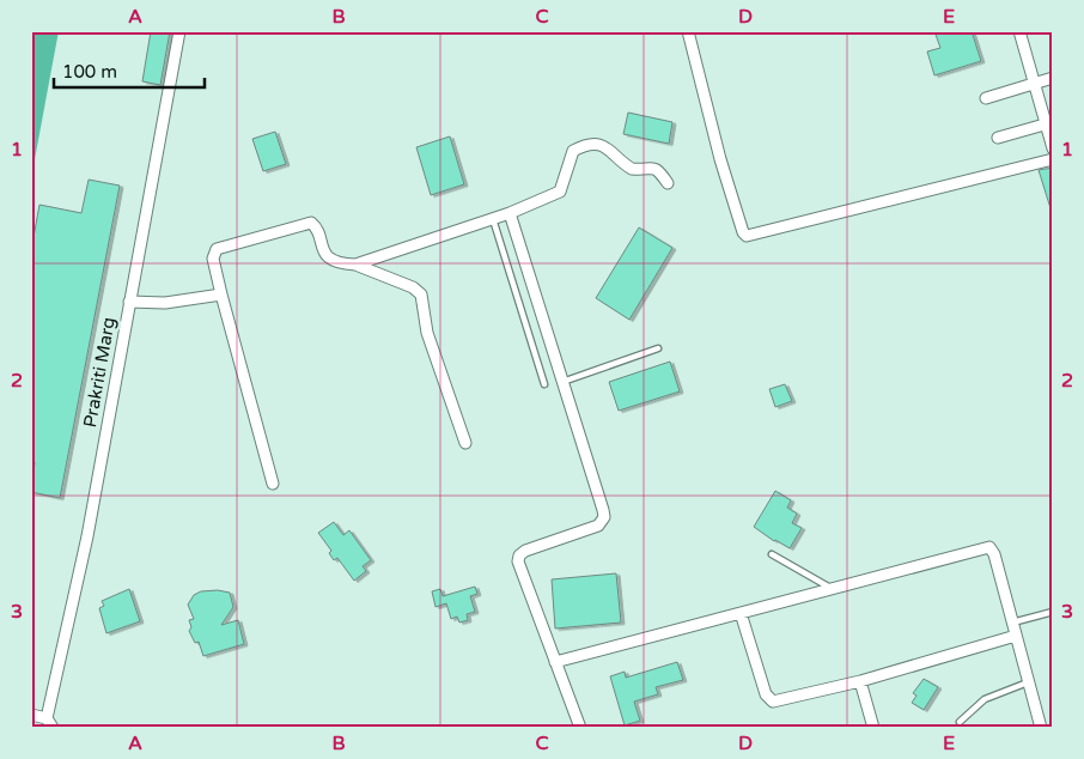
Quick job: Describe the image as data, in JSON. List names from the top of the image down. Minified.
{"streets":{"street":["Prakriti Marg"]},"scale_bar":"100 m","grid":{"columns":["A","B","C","D","E"],"rows":["1","2","3"]}}
